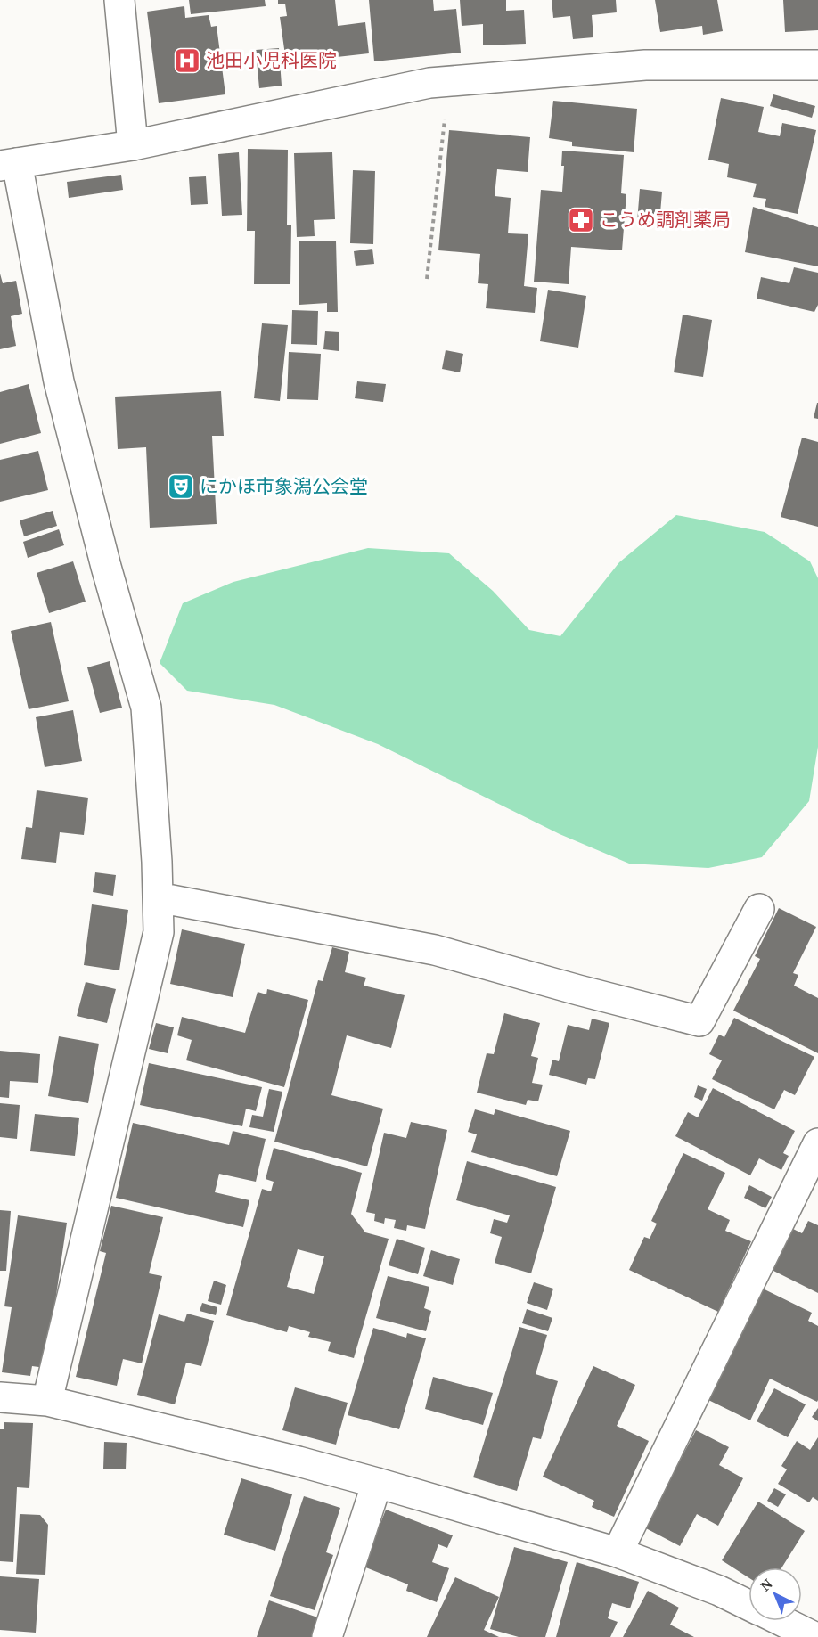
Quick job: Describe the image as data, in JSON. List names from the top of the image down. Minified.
{"places":{"hospital":["池田小児科医院"],"pharmacy":["こうめ調剤薬局"],"theatre":["にかほ市象潟公会堂"]},"north":"top left"}
